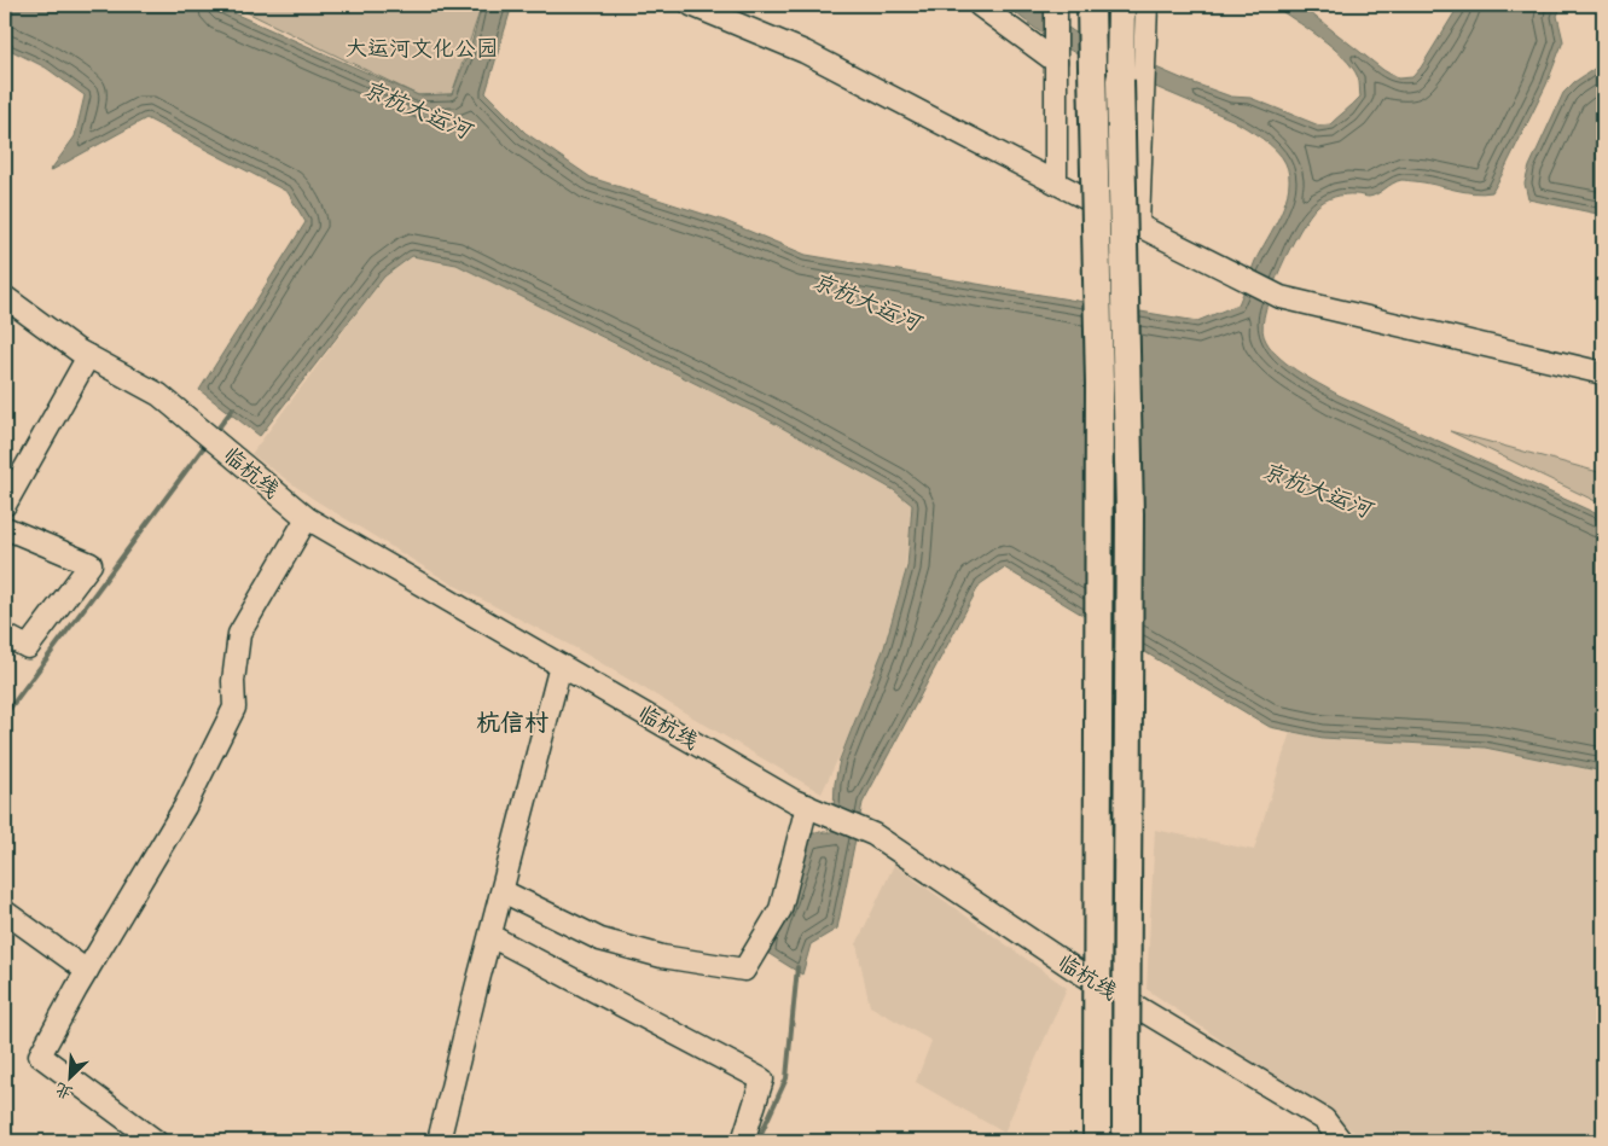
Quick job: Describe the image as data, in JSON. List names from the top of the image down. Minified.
{"streets":{"street":["临杭线"]},"districts":["杭信村"],"water":["京杭大运河"],"parks":["大运河文化公园"],"north":"bottom left"}
